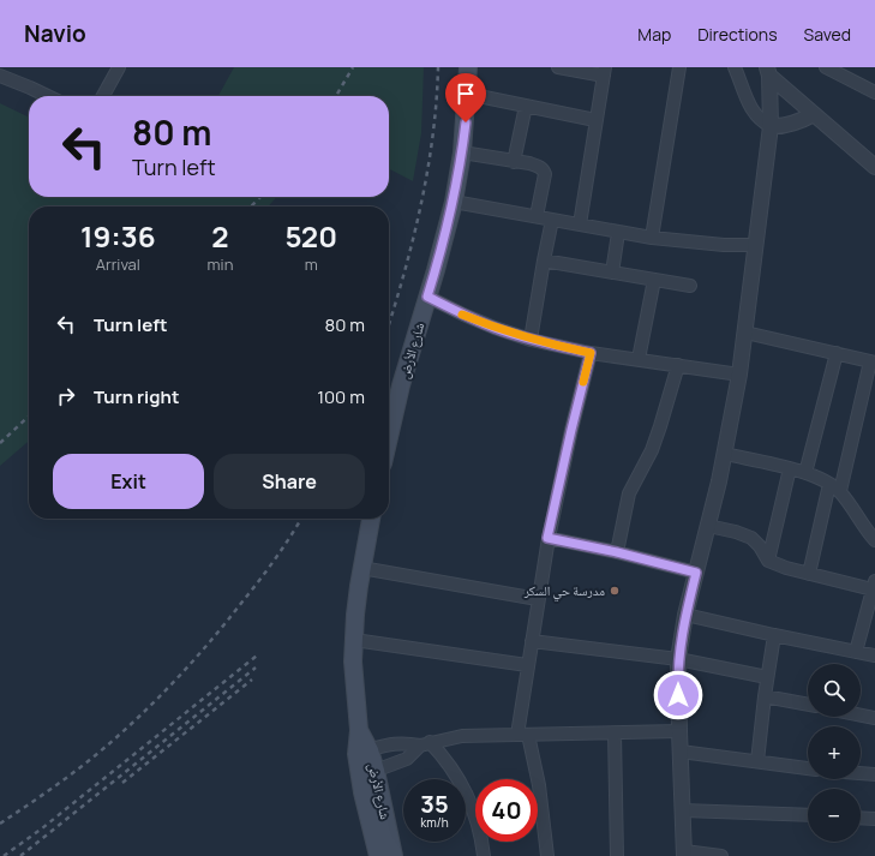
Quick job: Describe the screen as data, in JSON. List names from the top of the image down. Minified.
{"streets":{"main road":["شارع الأرض"]},"places":["مدرسة حي السكر"],"page":{"header":"Navio","nav":["Map","Directions","Saved"],"turn":["80 m","Turn left"],"eta":["19:36","Arrival","2","min","520","m"],"list":[{"name":"Turn left","value":"80 m"},{"name":"Turn right","value":"100 m"}],"buttons":["Exit","Share"],"map_buttons":["+","−"],"speed":"35 km/h","limit":"40"}}
